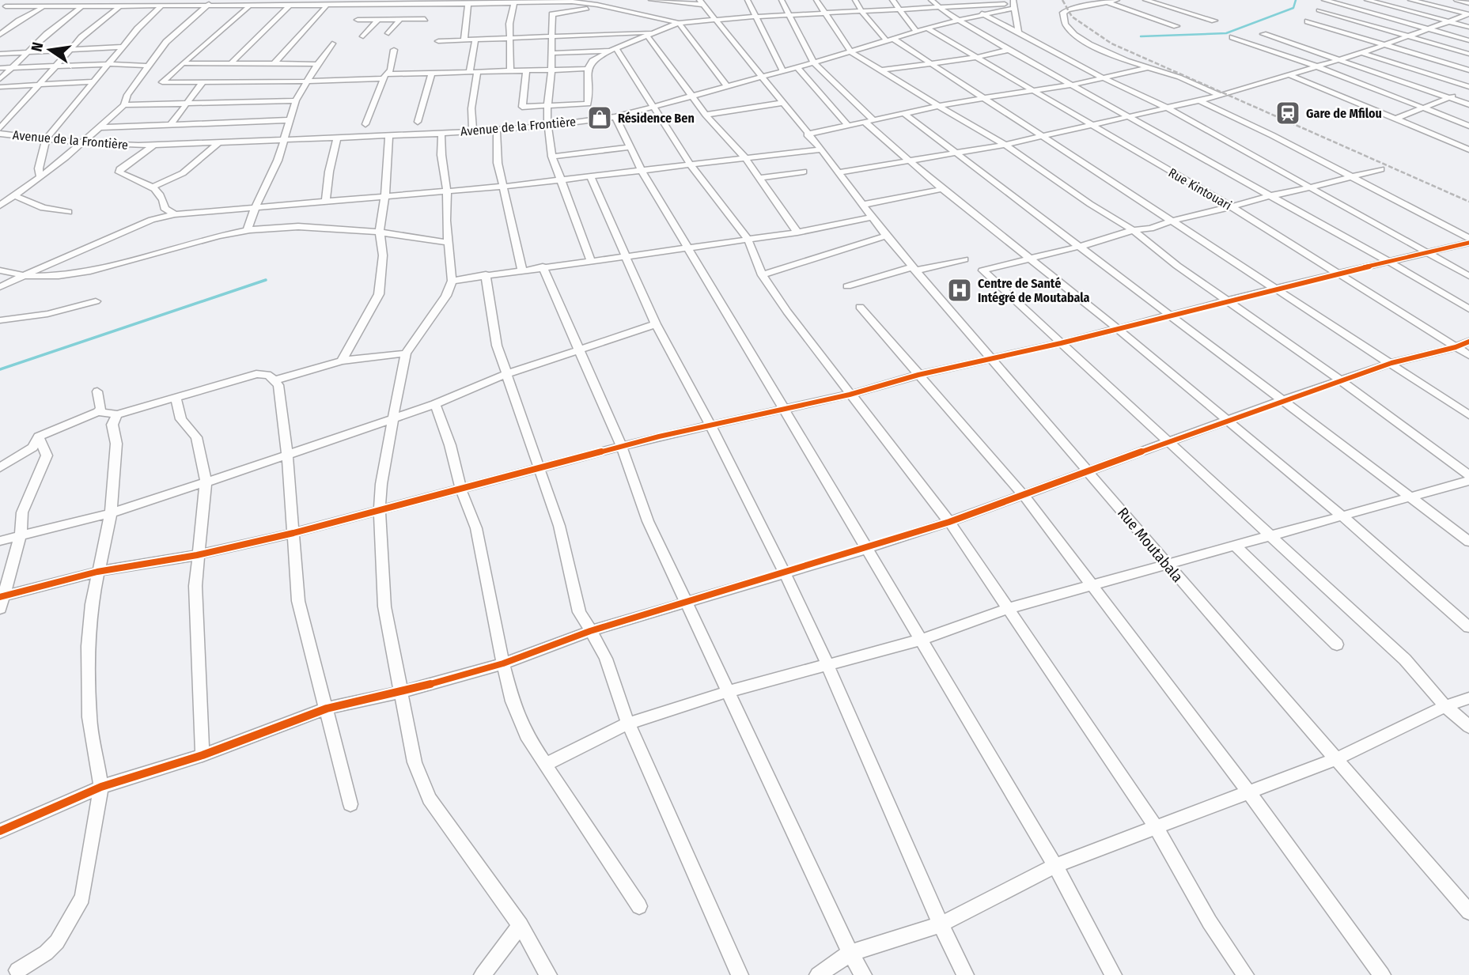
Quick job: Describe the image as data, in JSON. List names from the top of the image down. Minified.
{"streets":{"street":["Avenue de la Frontière","Rue Kintouari","Rue Moutabala"]},"crossings":[["Avenue de la Frontière","Rue Kintouari"],["Avenue de la Frontière","Rue Moutabala"]],"places":{"station":["Gare de Mfilou"],"shop":["Résidence Ben"],"hospital":["Centre de Santé Intégré de Moutabala"]},"north":"left"}
